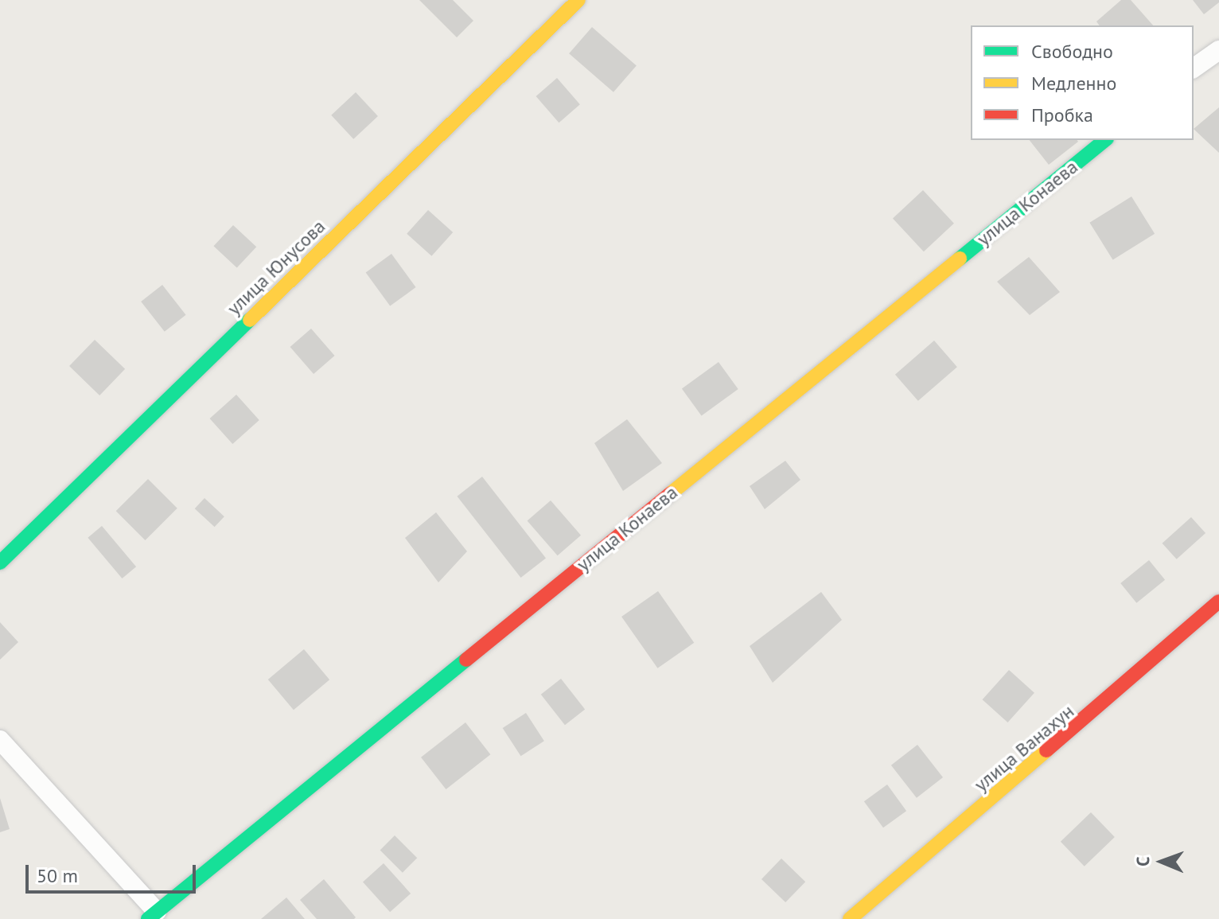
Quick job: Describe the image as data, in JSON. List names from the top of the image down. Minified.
{"streets":{"street":["улица Конаева","улица Юнусова","улица Ванахун"]},"legend":["Свободно","Медленно","Пробка"],"scale_bar":"50 m","north":"left"}
